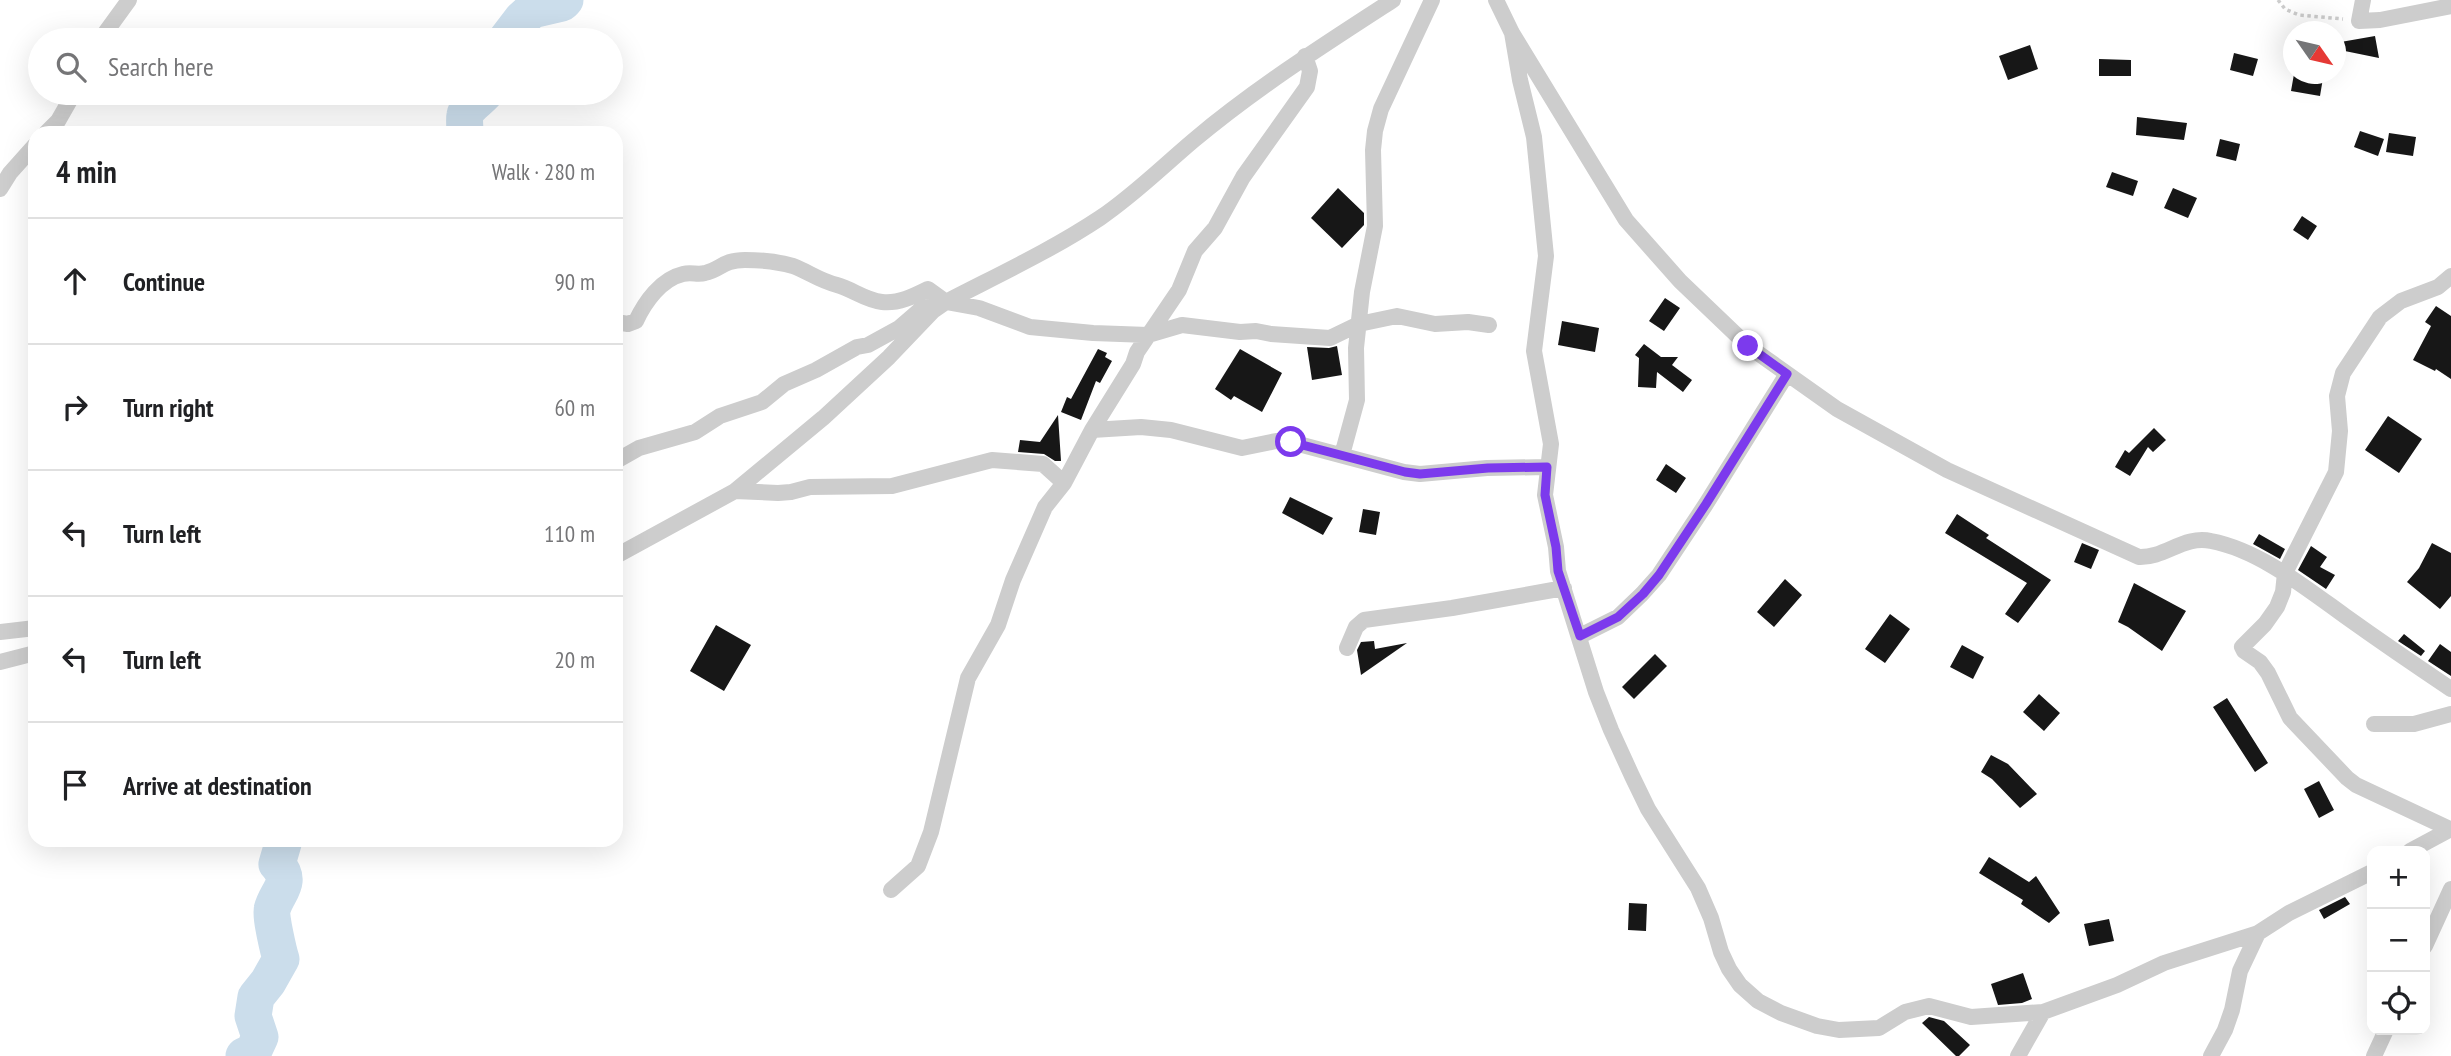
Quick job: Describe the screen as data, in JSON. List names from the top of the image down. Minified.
{"north":"bottom right","page":{"search":"Search here","heading":["4 min","Walk · 280 m"],"list":[["Continue","90 m"],["Turn right","60 m"],["Turn left","110 m"],["Turn left","20 m"],"Arrive at destination"],"map_buttons":["+","−"]}}
